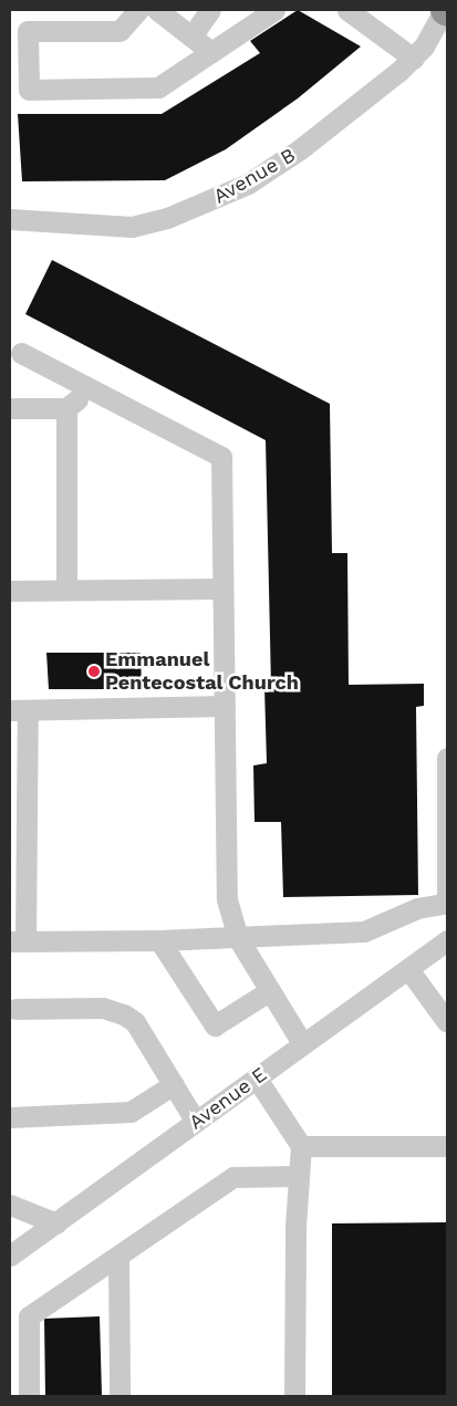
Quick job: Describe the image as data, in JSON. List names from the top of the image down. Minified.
{"streets":{"street":["Avenue B","Avenue E"]},"places":["Emmanuel Pentecostal Church"]}
